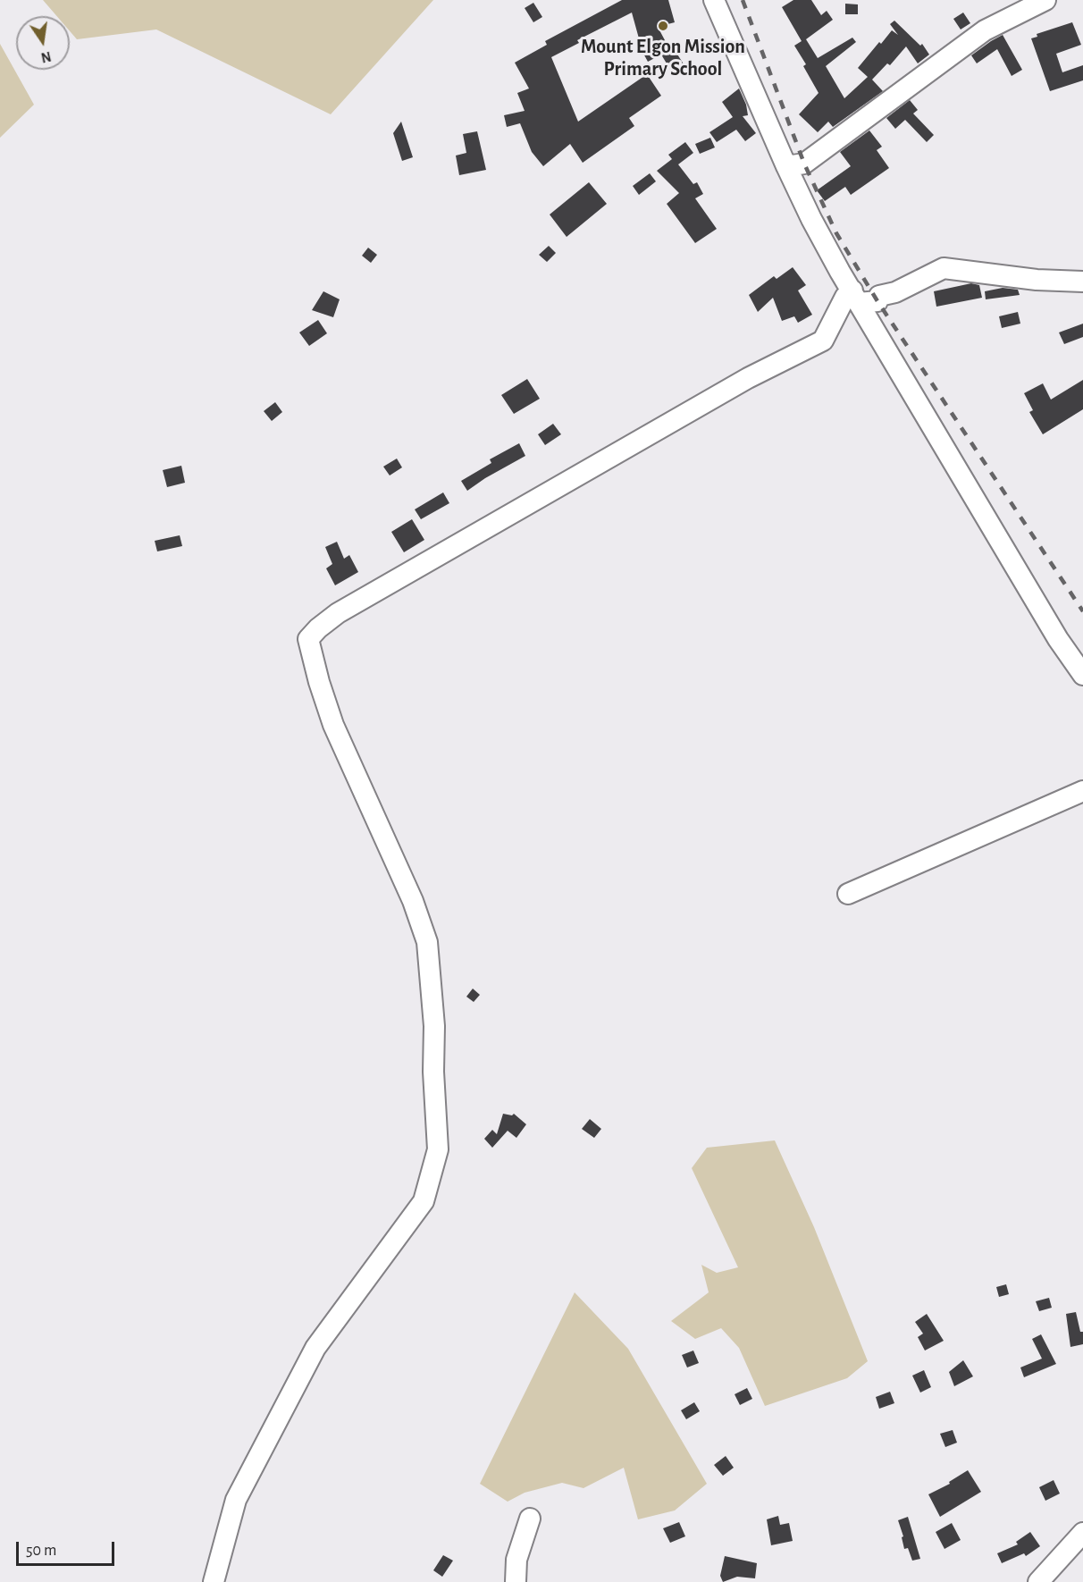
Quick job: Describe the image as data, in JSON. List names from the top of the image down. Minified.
{"places":["Mount Elgon Mission Primary School"],"scale_bar":"50 m","north":"bottom"}
